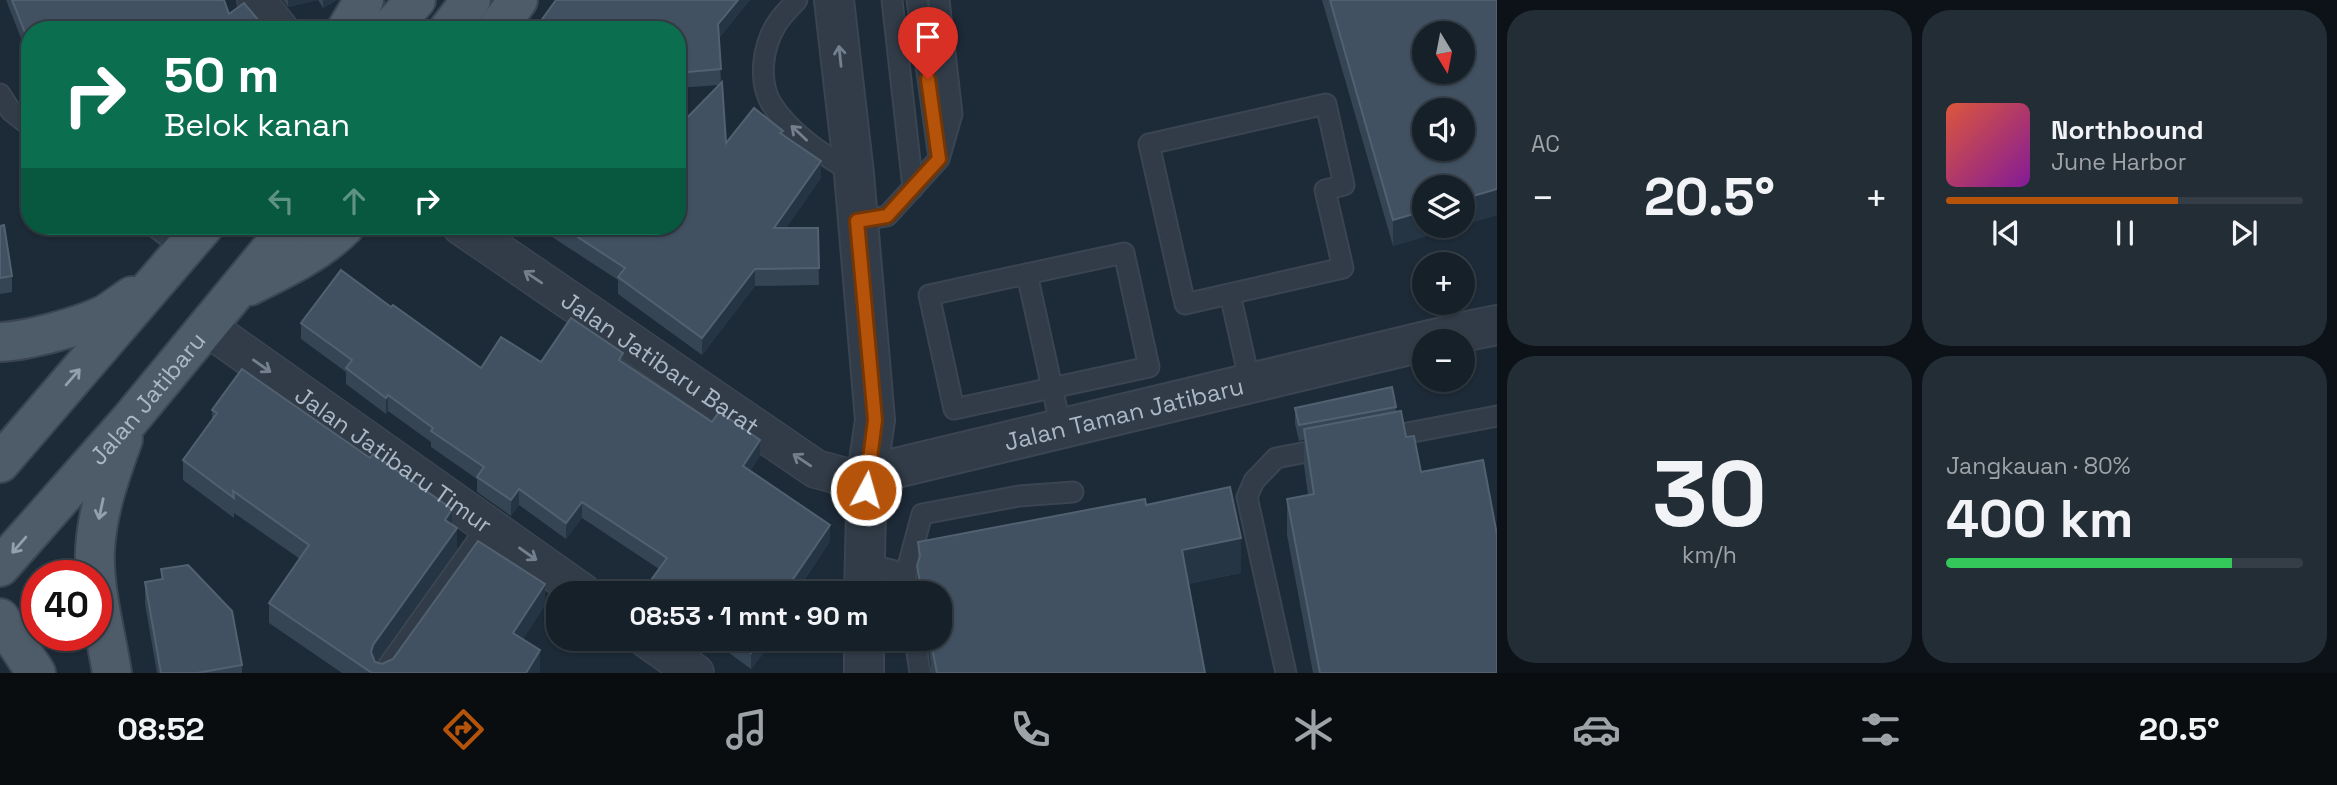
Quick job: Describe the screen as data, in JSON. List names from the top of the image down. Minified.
{"streets":{"main road":["Jalan Jatibaru"],"street":["Jalan Jatibaru Barat","Jalan Taman Jatibaru","Jalan Jatibaru Timur"]},"crossings":[["Jalan Jatibaru Barat","Jalan Taman Jatibaru"],["Jalan Jatibaru","Jalan Jatibaru Timur"]],"one_way":["Jalan Jatibaru Barat","Jalan Jatibaru Timur"],"north":"bottom","page":{"tile":["AC",["30","km/h"],["Jangkauan · 80%","400 km"]],"map_buttons":["+","−"],"turn":["50 m","Belok kanan"],"song":["Northbound","June Harbor"],"heat":["−","20.5°","+"],"limit":"40","trip":"08:53 · 1 mnt · 90 m","tabs":["08:52","20.5°"]}}
